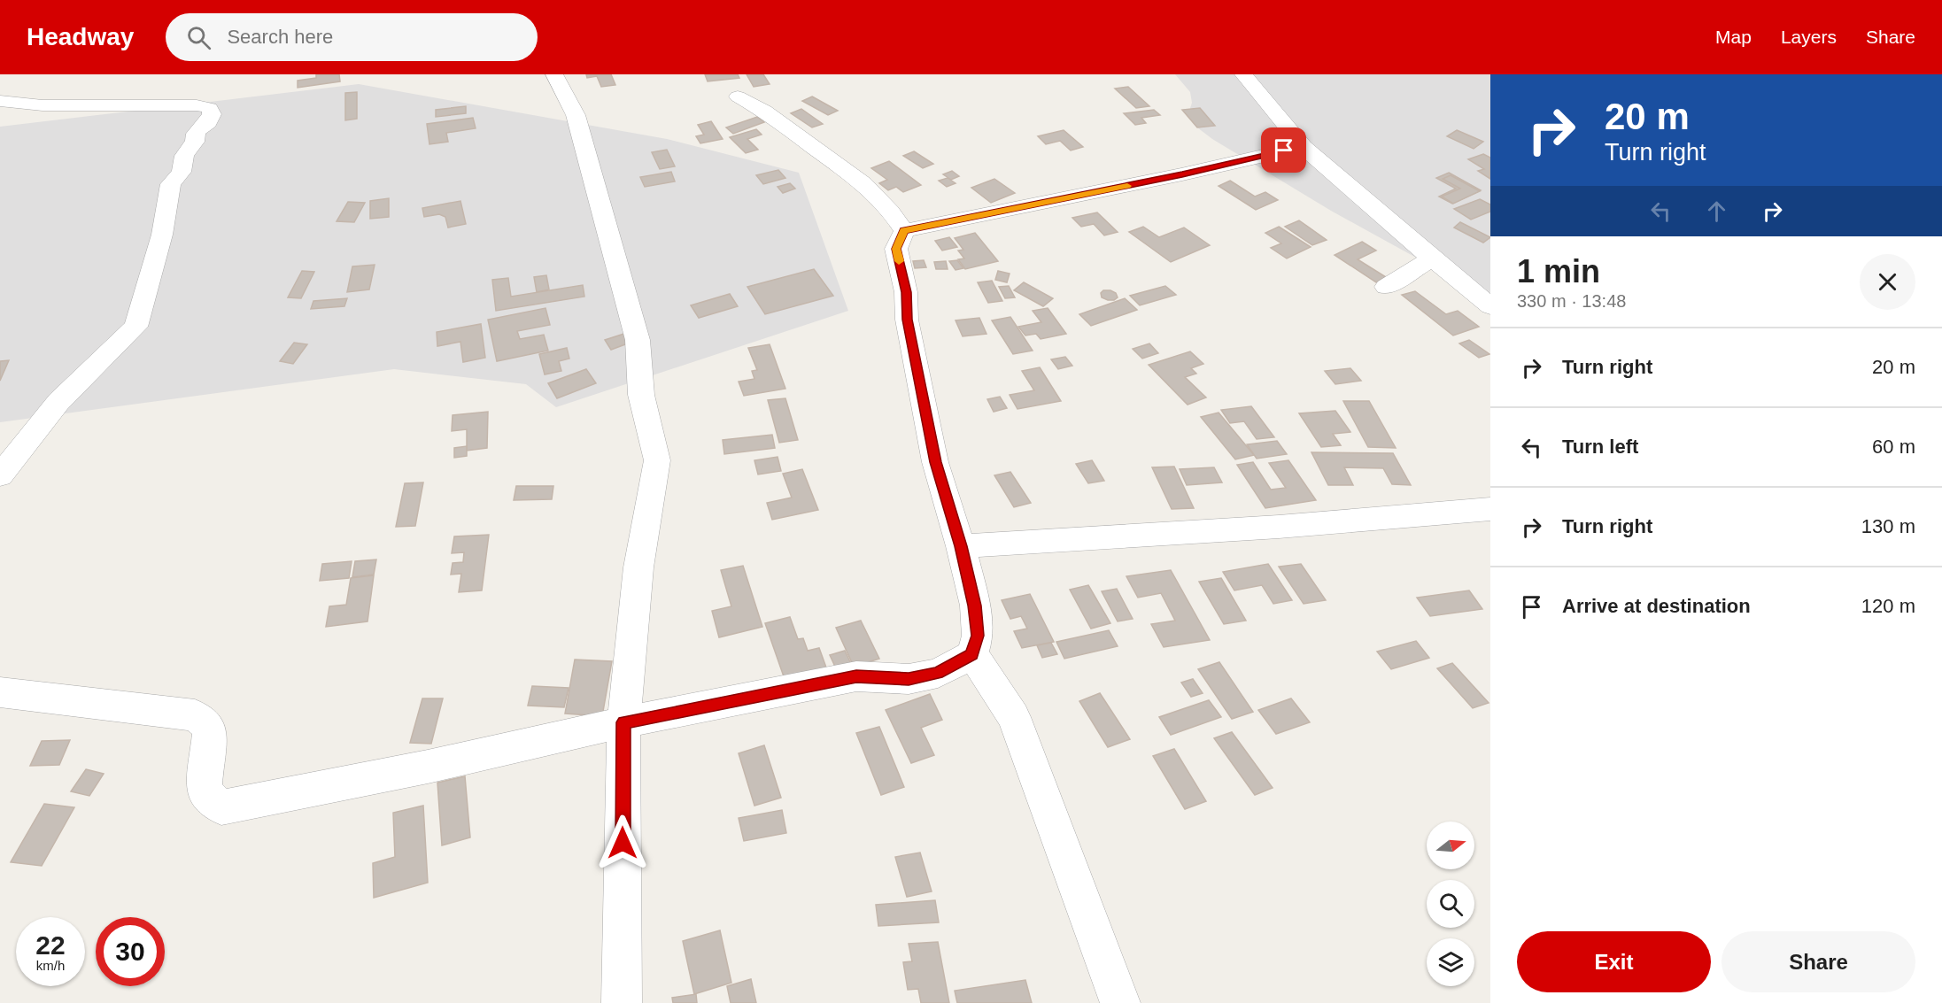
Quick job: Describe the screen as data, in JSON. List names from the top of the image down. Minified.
{"north":"right","page":{"header":"Headway","search":"Search here","nav":["Map","Layers","Share"],"turn":["20 m","Turn right"],"heading":["1 min","330 m · 13:48"],"list":[{"name":"Turn right","value":"20 m"},{"name":"Turn left","value":"60 m"},{"name":"Turn right","value":"130 m"},{"name":"Arrive at destination","value":"120 m"}],"speed":"22 km/h","limit":"30","buttons":["Exit","Share"]}}
